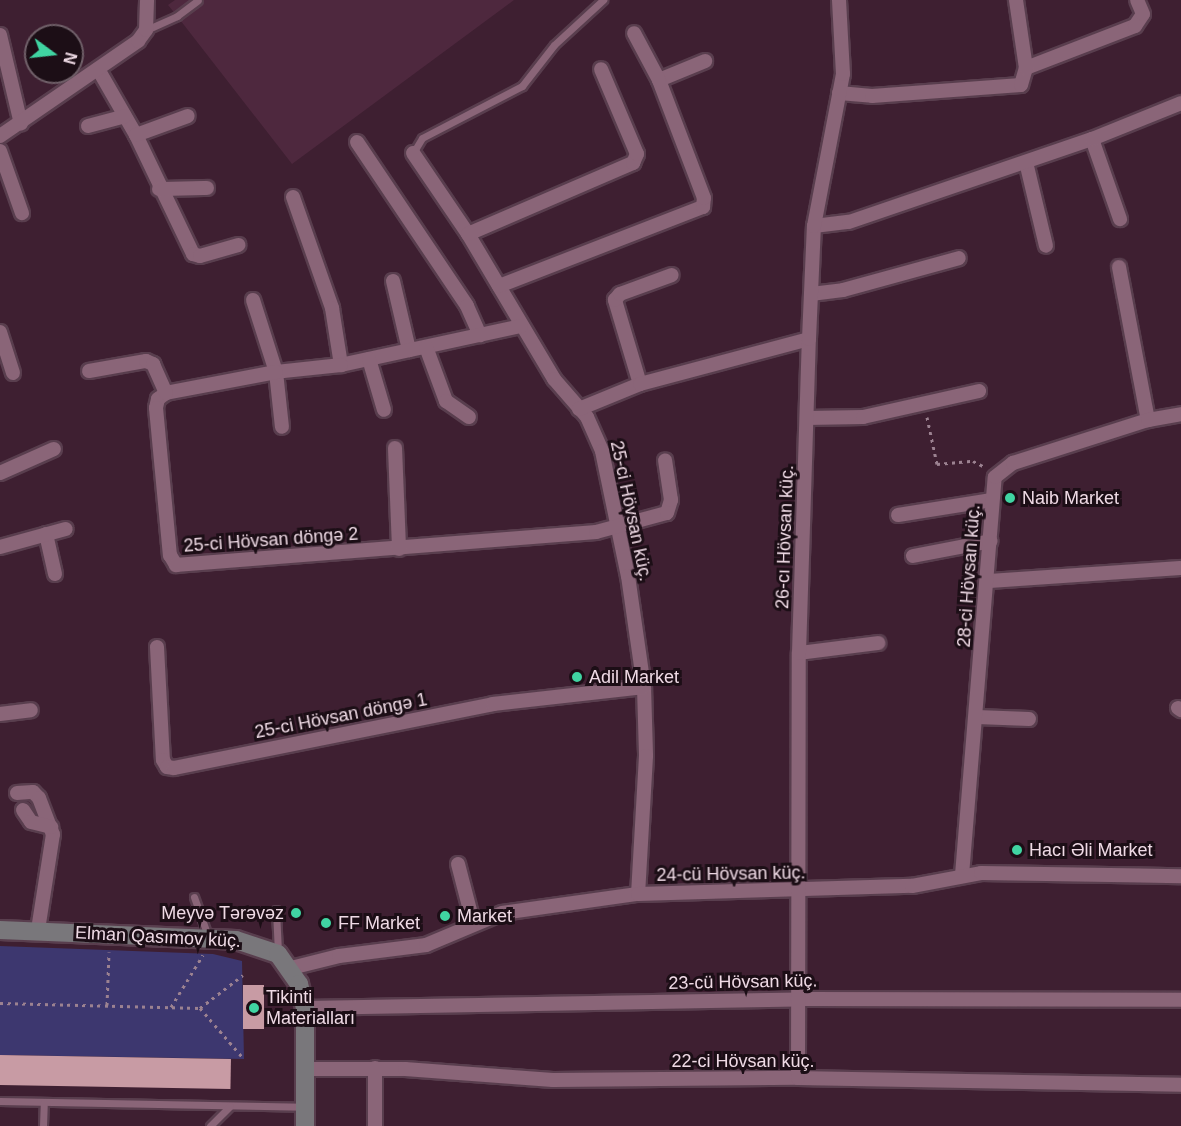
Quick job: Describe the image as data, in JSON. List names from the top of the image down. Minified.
{"streets":{"main road":["Elman Qasımov küç."],"street":["25-ci Hövsan küç.","26-cı Hövsan küç.","25-ci Hövsan döngə 2","28-ci Hövsan küç.","25-ci Hövsan döngə 1","24-cü Hövsan küç.","23-cü Hövsan küç.","22-ci Hövsan küç."]},"crossings":[["25-ci Hövsan küç.","25-ci Hövsan döngə 2"],["25-ci Hövsan küç.","25-ci Hövsan döngə 1"],["25-ci Hövsan küç.","24-cü Hövsan küç."],["26-cı Hövsan küç.","24-cü Hövsan küç."],["26-cı Hövsan küç.","23-cü Hövsan küç."],["26-cı Hövsan küç.","22-ci Hövsan küç."],["28-ci Hövsan küç.","24-cü Hövsan küç."],["24-cü Hövsan küç.","Elman Qasımov küç."],["Elman Qasımov küç.","23-cü Hövsan küç."],["Elman Qasımov küç.","22-ci Hövsan küç."]],"places":["Naib Market","Adil Market","Hacı Əli Market","Meyvə Tərəvəz","Market","FF Market","Tikinti Materialları"],"north":"right"}
